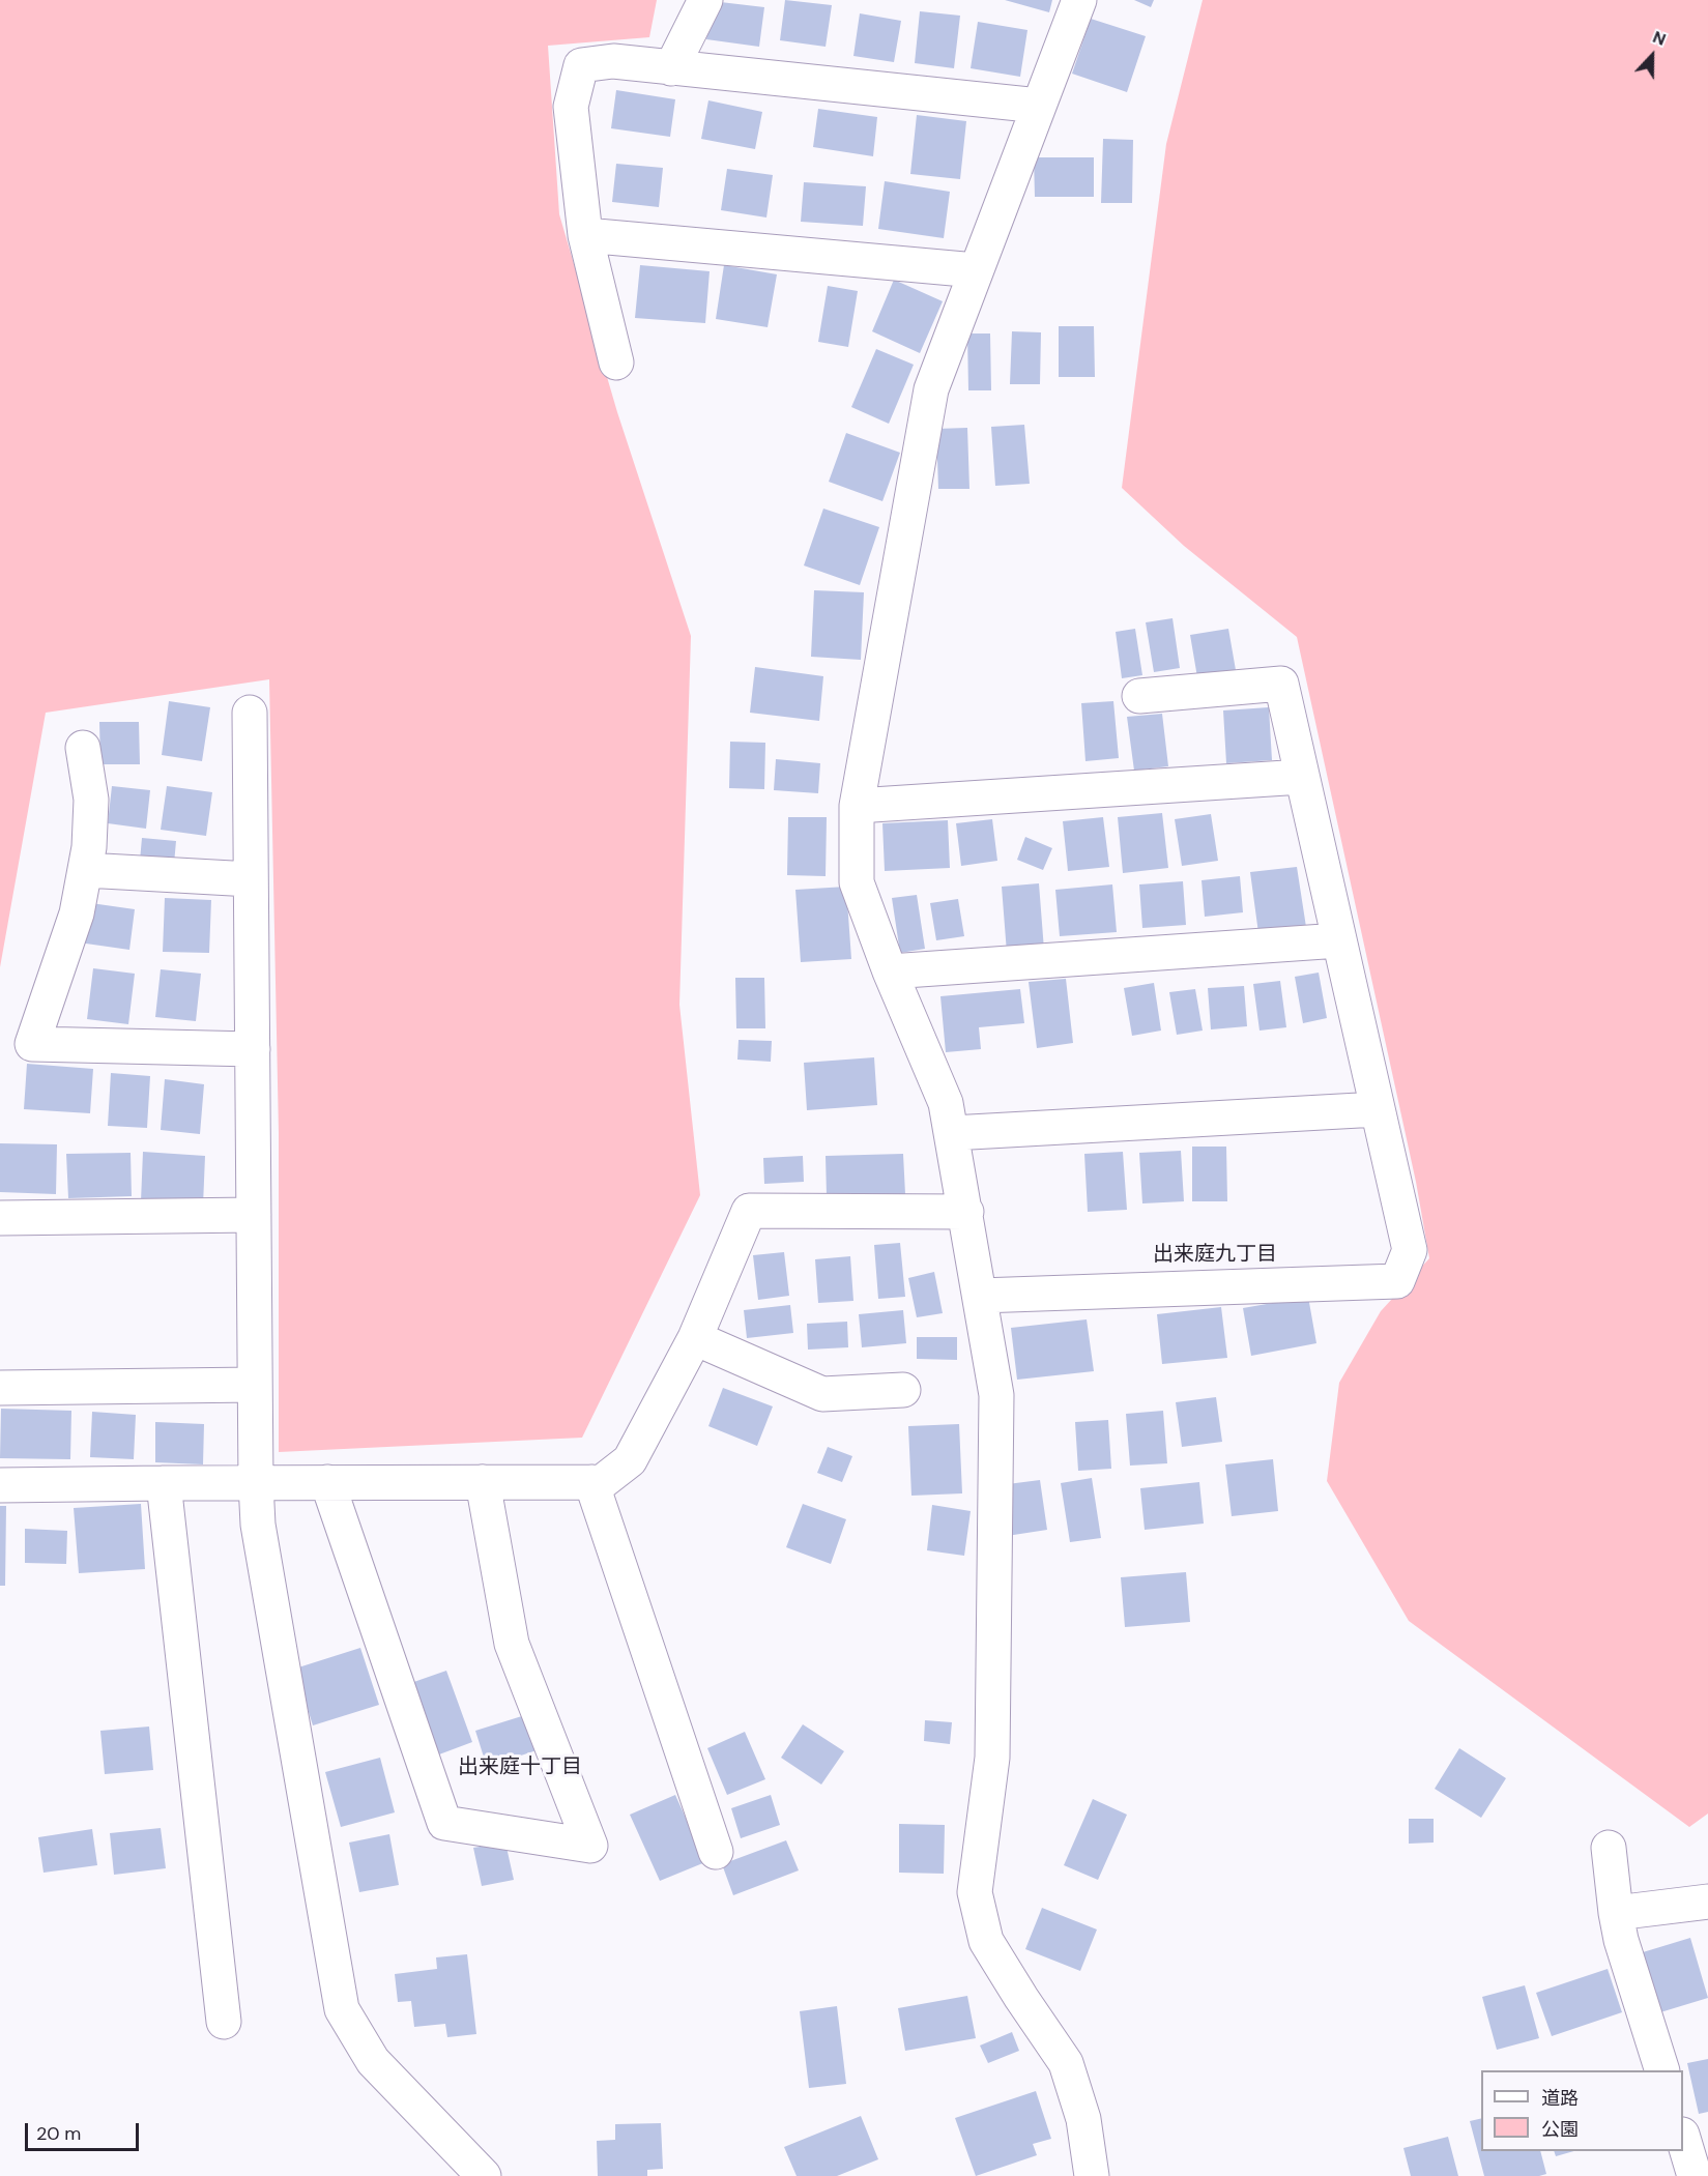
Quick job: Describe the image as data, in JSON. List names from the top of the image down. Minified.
{"districts":["出来庭九丁目","出来庭十丁目"],"legend":["道路","公園"],"scale_bar":"20 m","north":"top"}
